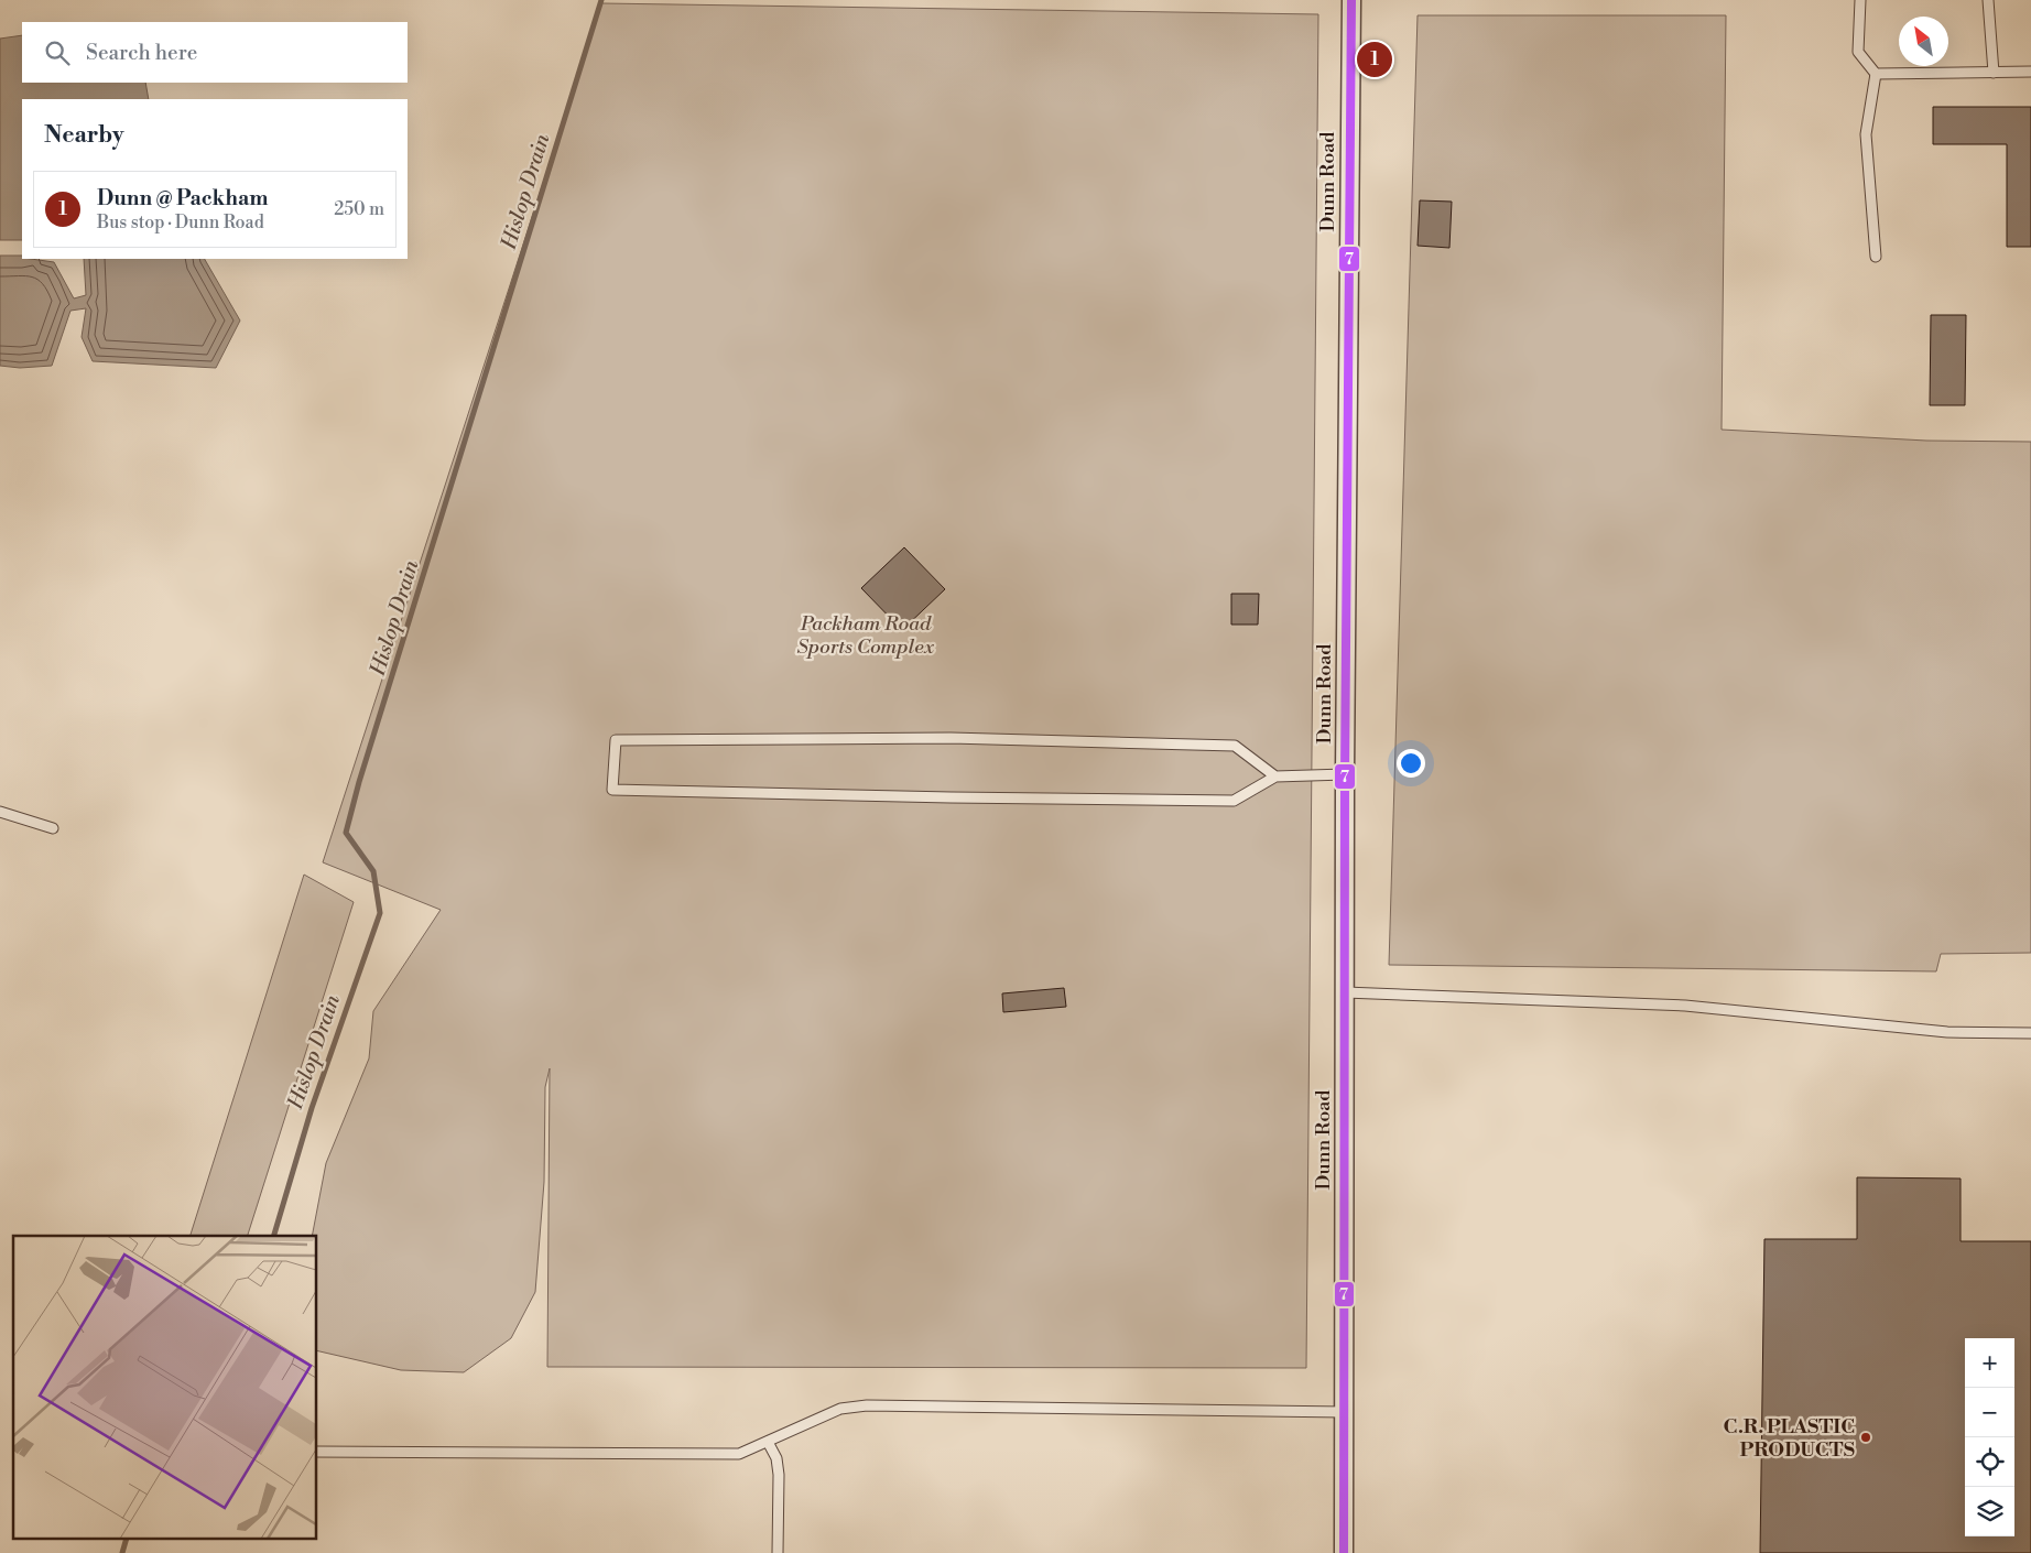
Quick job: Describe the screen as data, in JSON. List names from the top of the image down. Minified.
{"streets":{"street":["Dunn Road"]},"water":["Hislop Drain"],"parks":["Packham Road Sports Complex"],"places":["C.R. PLASTIC PRODUCTS"],"lines":["transit line 7"],"north":"top left","page":{"search":"Search here","pins":"1","heading":"Nearby","list":[{"mark":"1","name":"Dunn @ Packham","note":"Bus stop · Dunn Road","value":"250 m"}],"map_buttons":["+","−"]}}
